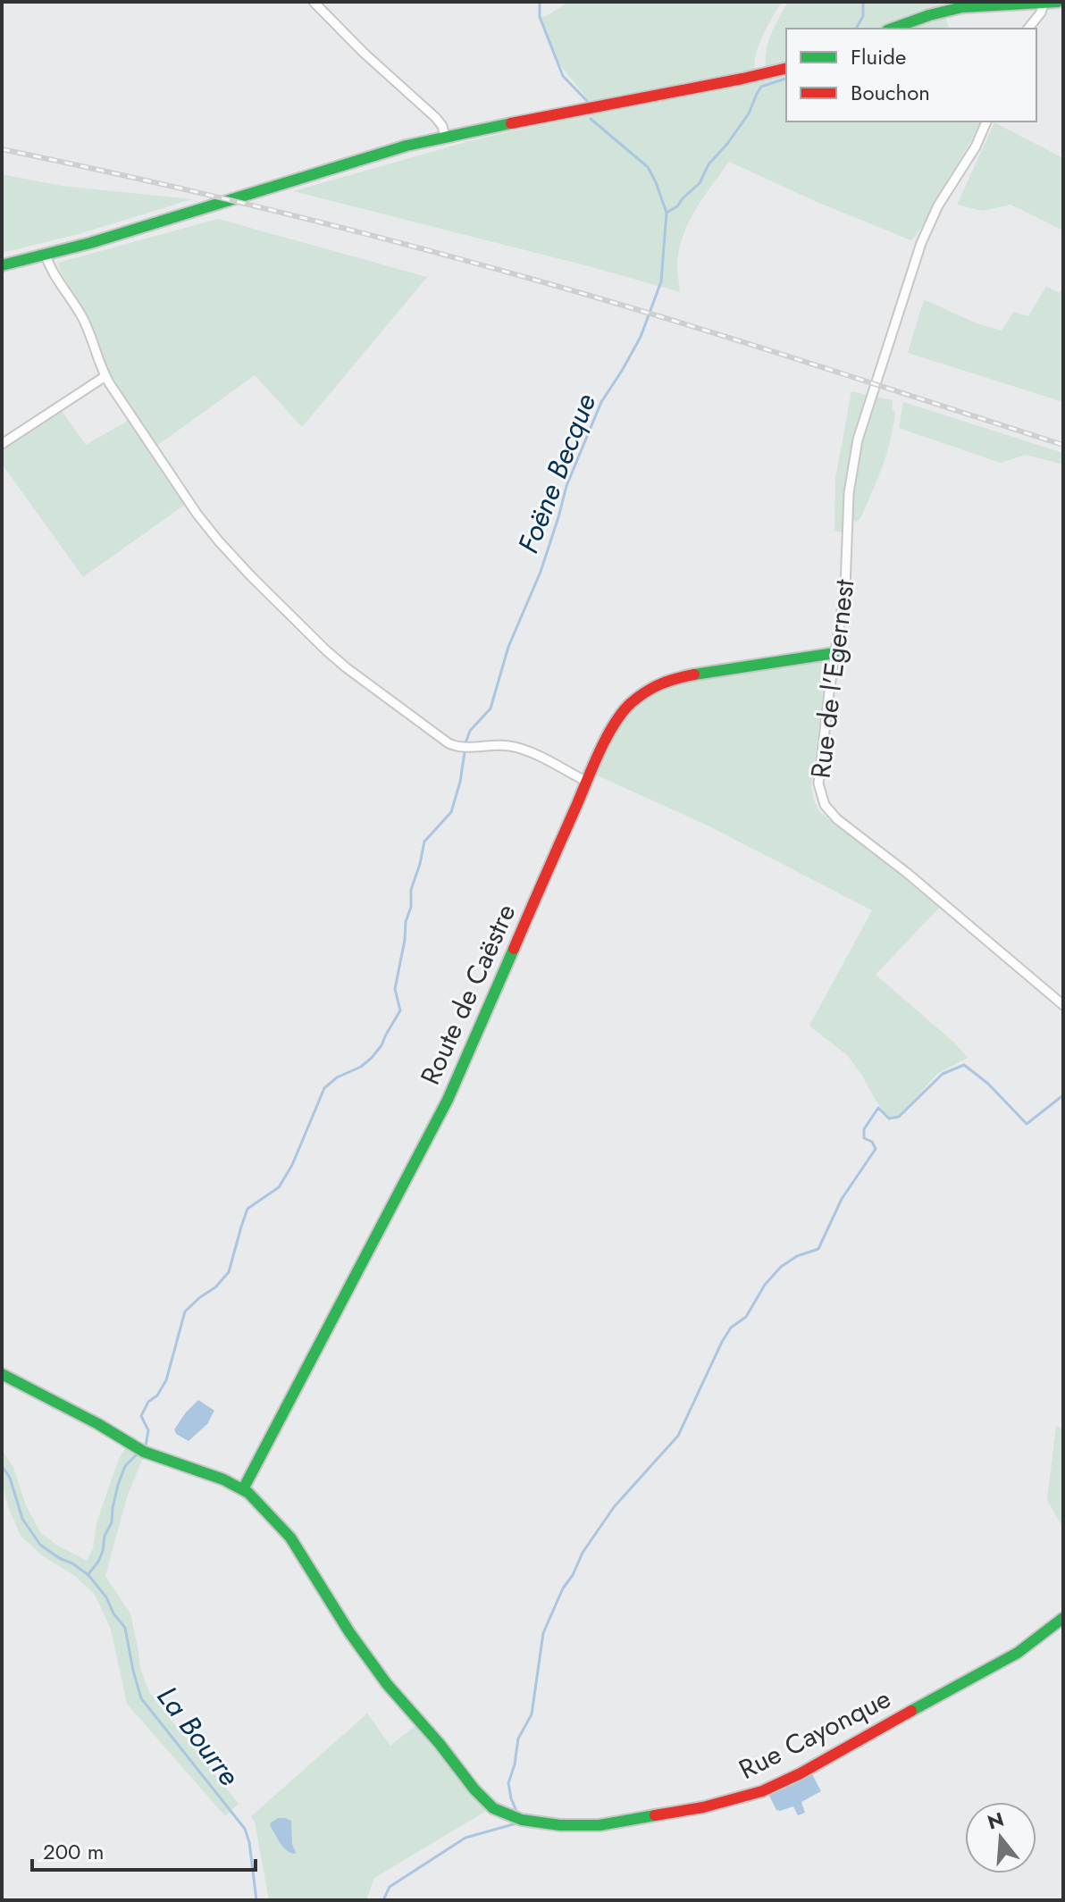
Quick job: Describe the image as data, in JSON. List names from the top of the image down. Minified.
{"streets":{"street":["Rue de l'Egernest","Route de Caëstre","Rue Cayonque"]},"crossings":[["Rue de l'Egernest","Route de Caëstre"],["Route de Caëstre","Rue Cayonque"]],"water":["Foëne Becque","La Bourre"],"legend":["Fluide","Bouchon"],"scale_bar":"200 m","north":"top"}
